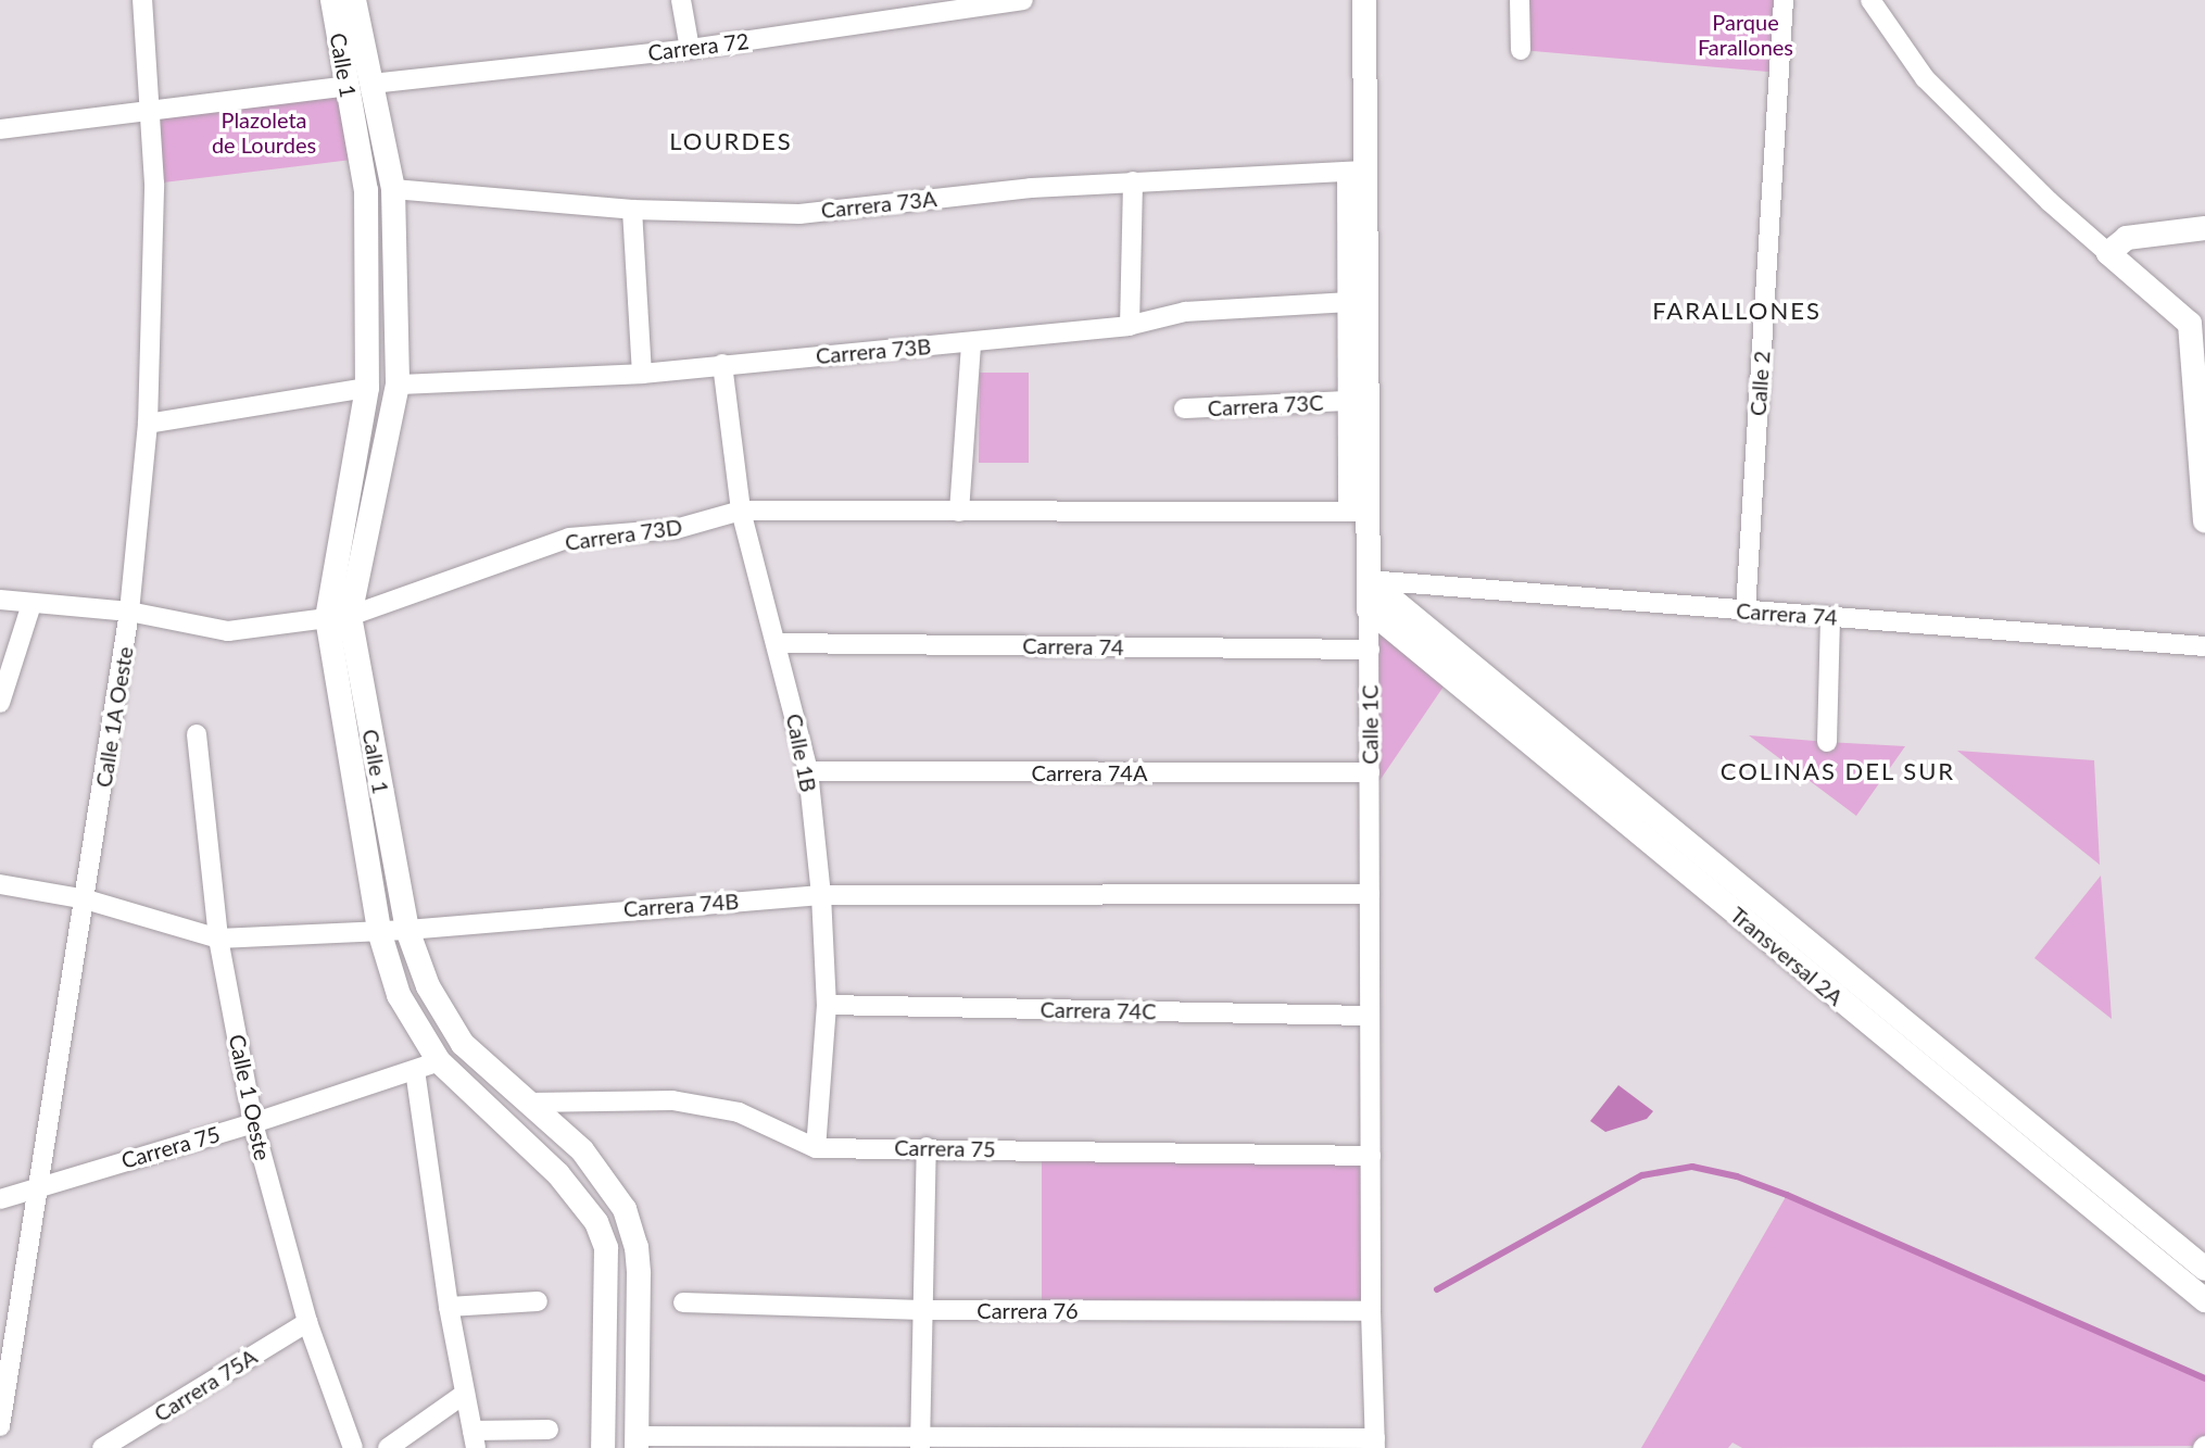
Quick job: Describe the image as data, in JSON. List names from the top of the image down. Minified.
{"streets":{"street":["Carrera 72","Calle 1","Carrera 73A","Carrera 73B","Calle 2","Carrera 73C","Carrera 73D","Carrera 74","Calle 1A Oeste","Calle 1C","Calle 1B","Carrera 74A","Carrera 74B","Transversal 2A","Carrera 74C","Calle 1 Oeste","Carrera 75","Carrera 76","Carrera 75A"]},"crossings":[["Carrera 72","Calle 1"],["Calle 1","Carrera 73A"],["Calle 1","Carrera 73B"],["Calle 1","Carrera 73D"],["Calle 1","Carrera 74B"],["Calle 1","Carrera 75"],["Carrera 73A","Calle 1C"],["Carrera 73B","Calle 1B"],["Calle 2","Carrera 74"],["Carrera 73D","Calle 1A Oeste"],["Carrera 73D","Calle 1C"],["Carrera 73D","Calle 1B"],["Carrera 74","Calle 1C"],["Carrera 74","Calle 1B"],["Carrera 74","Transversal 2A"],["Calle 1A Oeste","Carrera 74B"],["Calle 1A Oeste","Carrera 75"],["Calle 1C","Carrera 74A"],["Calle 1C","Carrera 74B"],["Calle 1C","Transversal 2A"],["Calle 1C","Carrera 74C"],["Calle 1C","Carrera 75"],["Calle 1C","Carrera 76"],["Calle 1B","Carrera 74A"],["Calle 1B","Carrera 74B"],["Calle 1B","Carrera 74C"],["Calle 1B","Carrera 75"],["Carrera 74B","Calle 1 Oeste"],["Calle 1 Oeste","Carrera 75"],["Calle 1 Oeste","Carrera 75A"]],"districts":["LOURDES","FARALLONES","COLINAS DEL SUR"],"parks":["Parque Farallones","Plazoleta de Lourdes"]}
